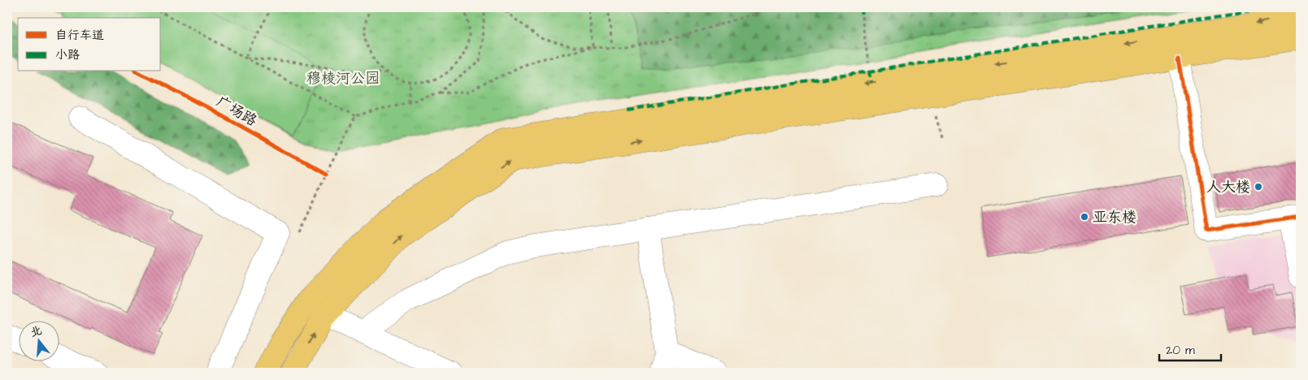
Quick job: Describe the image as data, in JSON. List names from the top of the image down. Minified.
{"streets":{"cycle path":["广场路"]},"parks":["穆棱河公园"],"places":["人大楼","亚东楼"],"legend":["自行车道","小路"],"scale_bar":"20 m","north":"top"}
